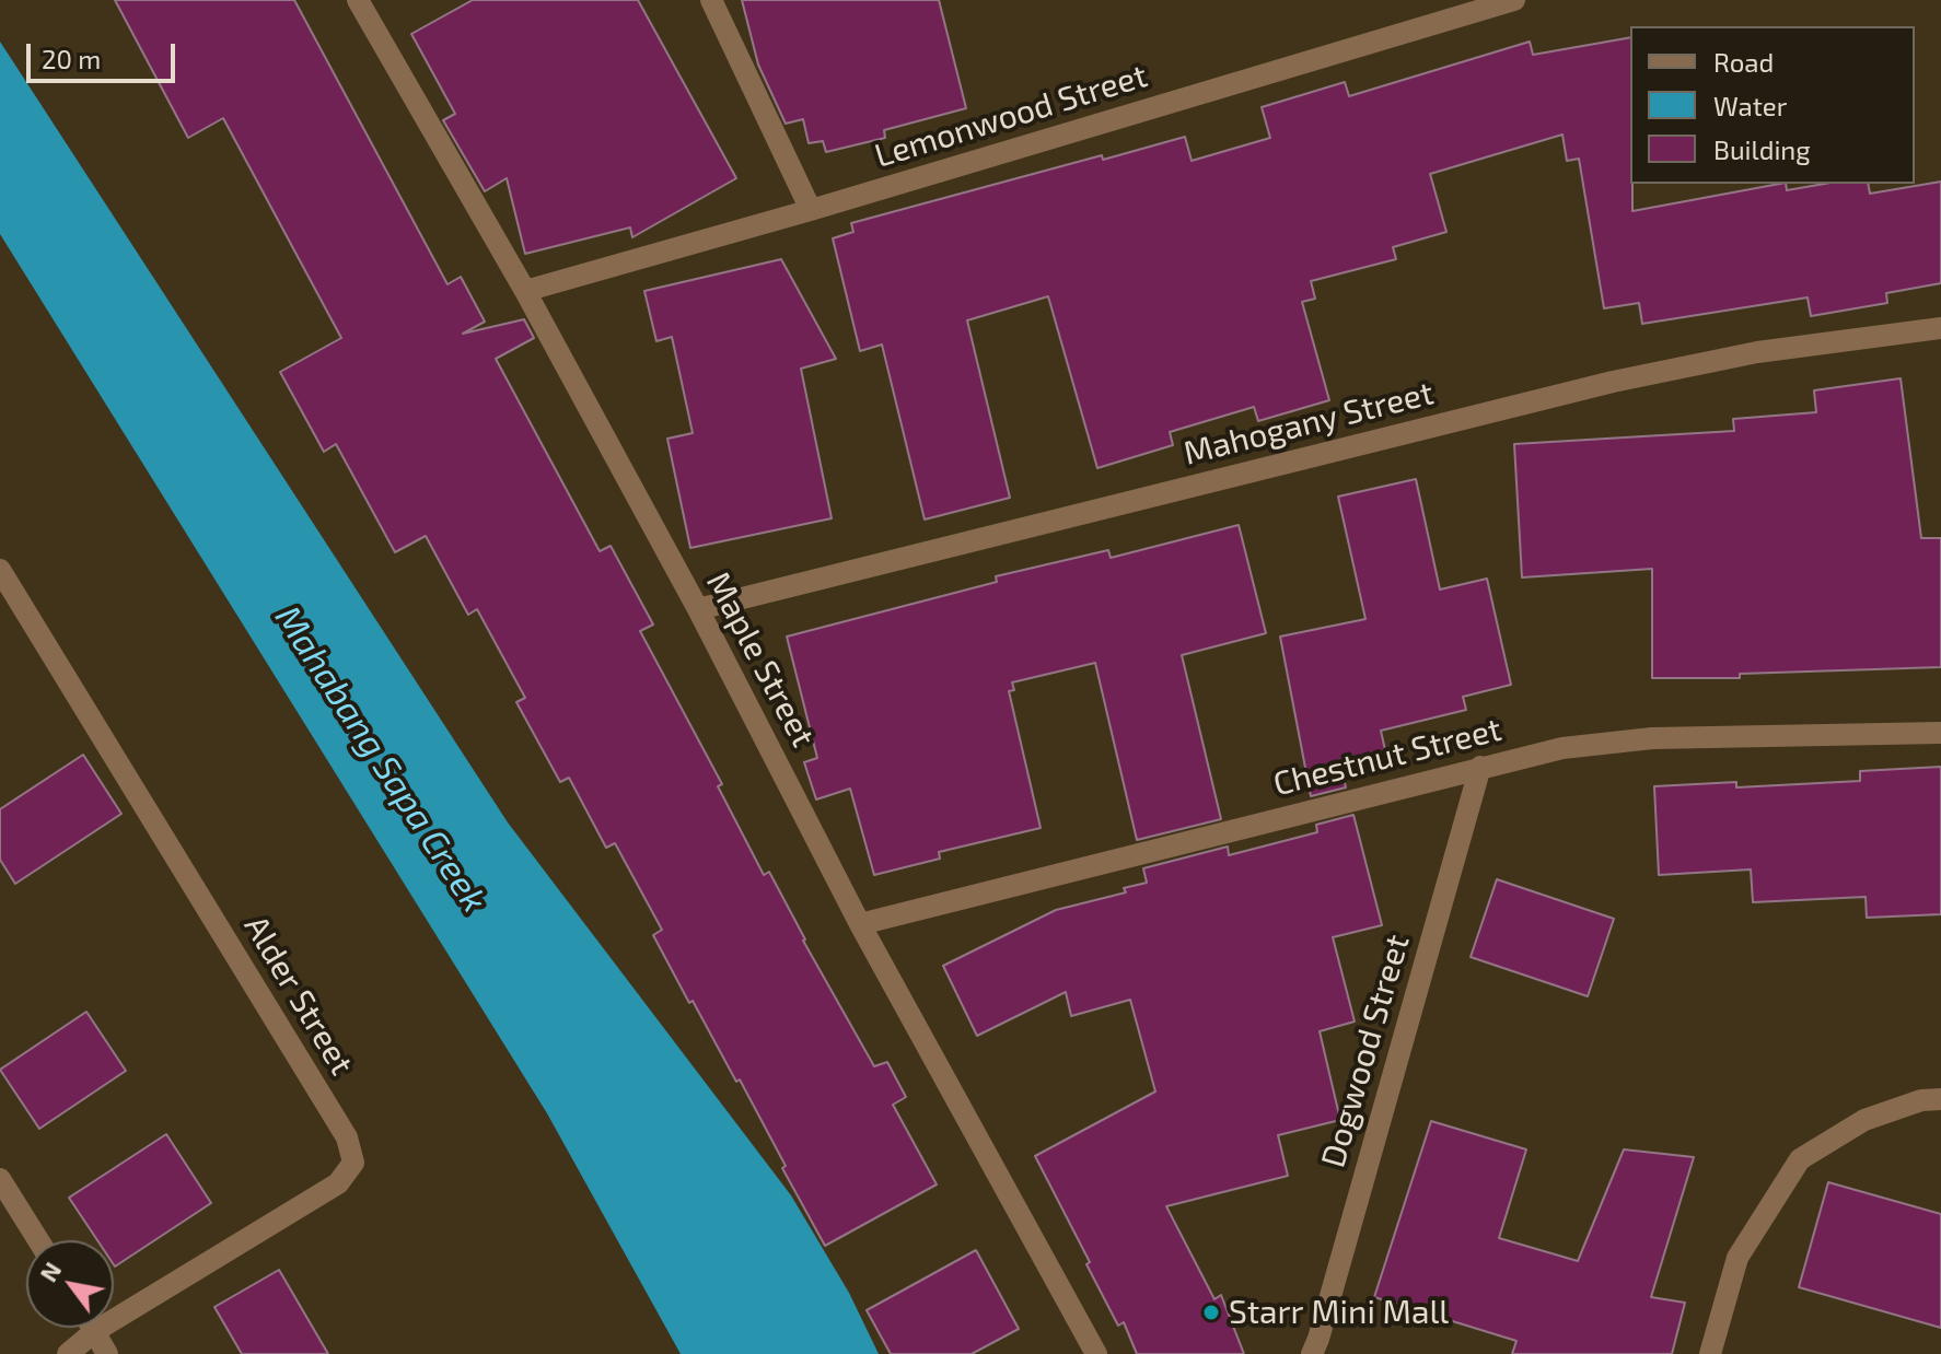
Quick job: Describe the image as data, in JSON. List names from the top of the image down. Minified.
{"streets":{"street":["Lemonwood Street","Mahogany Street","Maple Street","Chestnut Street","Alder Street","Dogwood Street"]},"crossings":[["Lemonwood Street","Maple Street"],["Mahogany Street","Maple Street"],["Maple Street","Chestnut Street"],["Chestnut Street","Dogwood Street"]],"water":["Mahabang Sapa Creek"],"places":["Starr Mini Mall"],"legend":["Road","Water","Building"],"scale_bar":"20 m","north":"top left"}
